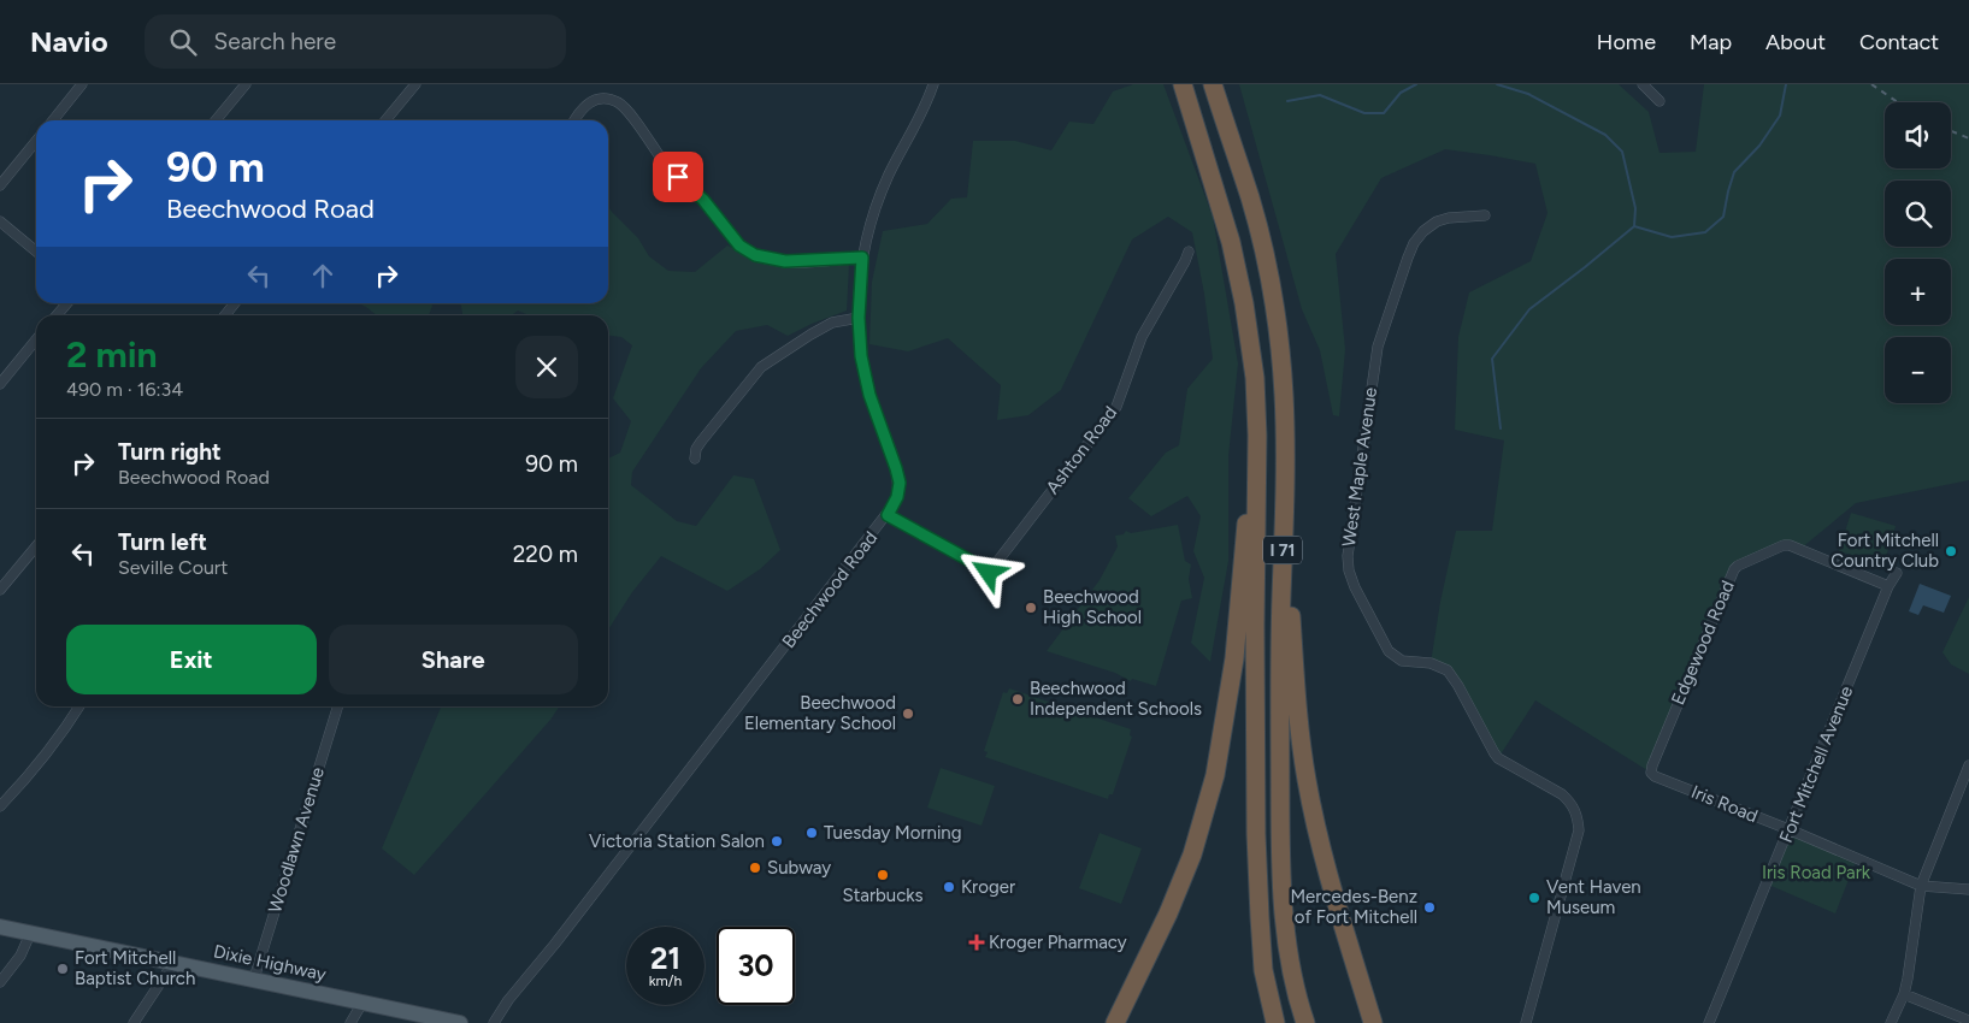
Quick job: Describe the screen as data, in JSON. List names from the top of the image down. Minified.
{"streets":{"highway":["I 71"],"main road":["Dixie Highway"],"street":["Ashton Road","West Maple Avenue","Beechwood Road","Edgewood Road","Fort Mitchell Avenue","Iris Road","Woodlawn Avenue"]},"crossings":[["Ashton Road","Beechwood Road"],["Edgewood Road","Fort Mitchell Avenue"],["Edgewood Road","Iris Road"],["Fort Mitchell Avenue","Iris Road"],["Woodlawn Avenue","Dixie Highway"]],"parks":["Iris Road Park"],"places":{"other":["Fort Mitchell Country Club","Beechwood High School","Beechwood Independent Schools","Beechwood Elementary School","Tuesday Morning","Victoria Station Salon","Subway","Starbucks","Kroger","Vent Haven Museum","Mercedes-Benz of Fort Mitchell","Fort Mitchell Baptist Church"],"health":["Kroger Pharmacy"]},"page":{"header":"Navio","search":"Search here","nav":["Home","Map","About","Contact"],"map_buttons":["+","−"],"turn":["90 m","Beechwood Road"],"heading":["2 min","490 m · 16:34"],"list":[{"name":"Turn right","note":"Beechwood Road","value":"90 m"},{"name":"Turn left","note":"Seville Court","value":"220 m"}],"buttons":["Exit","Share"],"speed":"21 km/h","limit":"30"}}
